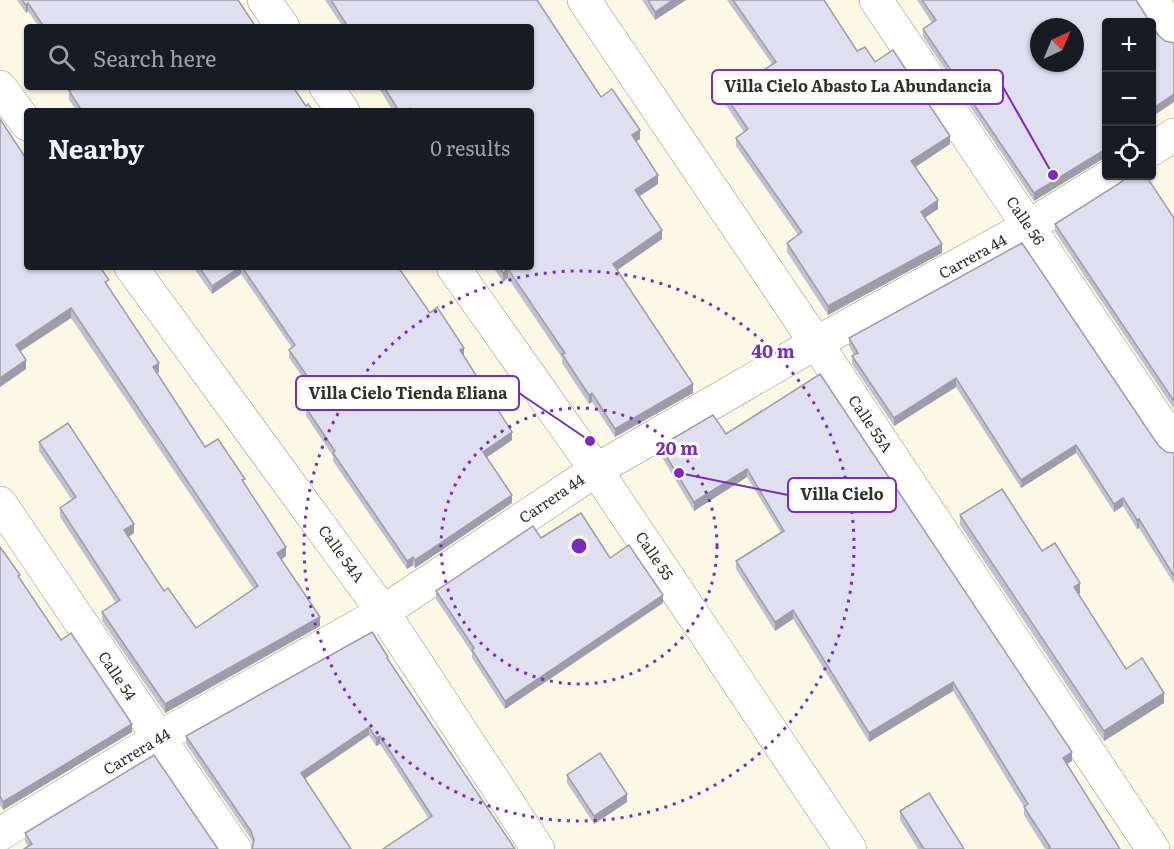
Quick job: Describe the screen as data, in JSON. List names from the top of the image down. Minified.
{"streets":{"street":["Calle 56","Carrera 44","Calle 55A","Calle 54A","Calle 55","Calle 54"]},"crossings":[["Calle 56","Carrera 44"],["Carrera 44","Calle 55A"],["Carrera 44","Calle 54A"],["Carrera 44","Calle 55"],["Carrera 44","Calle 54"]],"places":["Villa Cielo Abasto La Abundancia","Villa Cielo Tienda Eliana","Villa Cielo"],"north":"top right","page":{"map_buttons":["+","−"],"search":"Search here","heading":["Nearby","0 results"]},"rings":["40 m","20 m"]}
